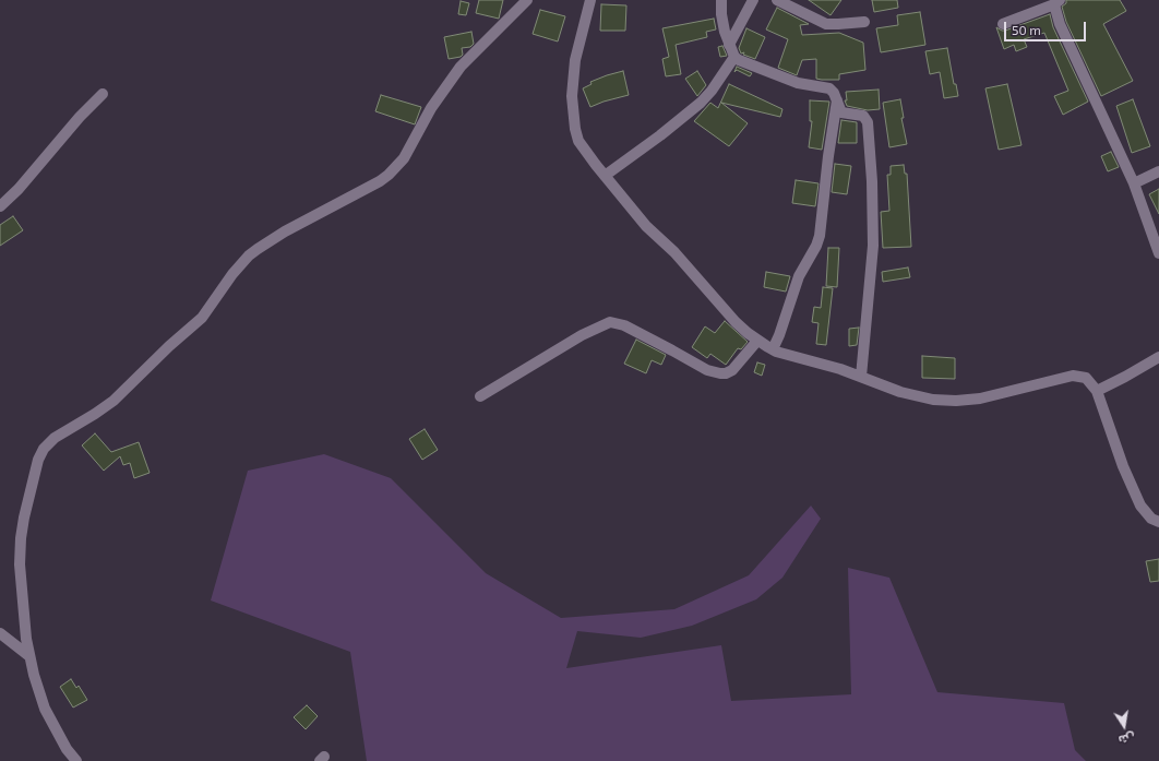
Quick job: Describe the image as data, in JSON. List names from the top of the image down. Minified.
{"scale_bar":"50 m","north":"bottom"}
